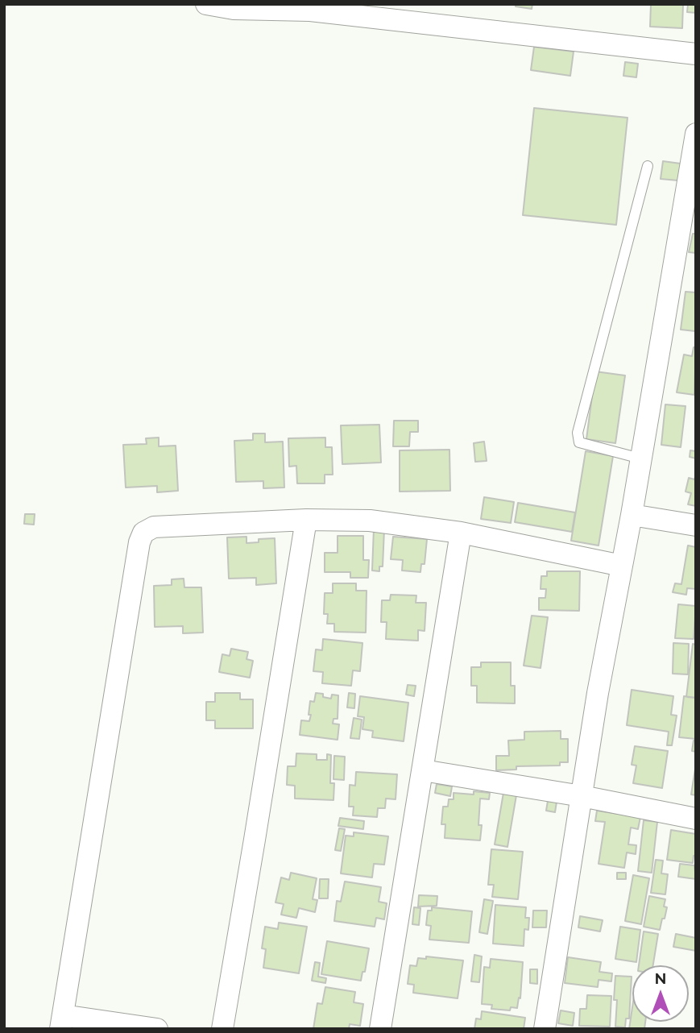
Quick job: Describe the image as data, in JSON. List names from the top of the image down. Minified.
{"north":"top"}
